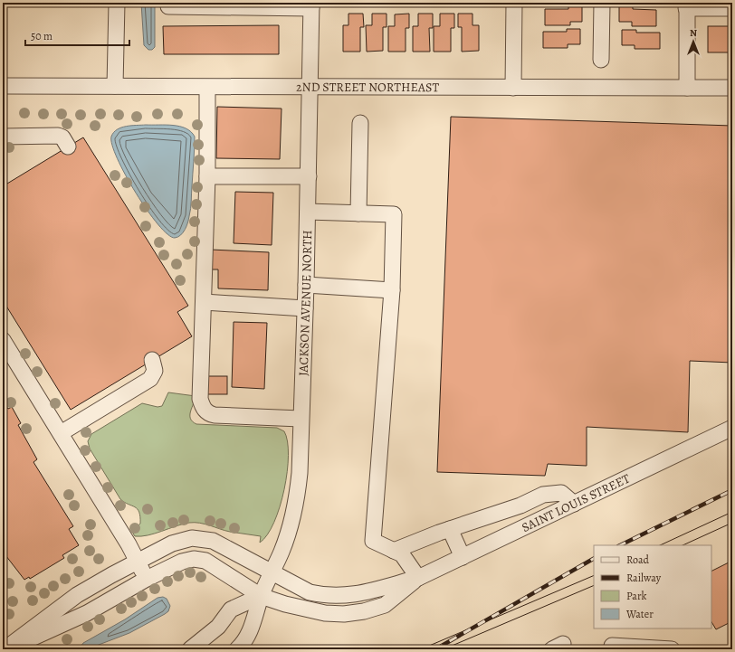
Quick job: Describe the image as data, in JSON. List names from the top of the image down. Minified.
{"streets":{"street":["2ND STREET NORTHEAST","JACKSON AVENUE NORTH","SAINT LOUIS STREET"]},"crossings":[["2ND STREET NORTHEAST","JACKSON AVENUE NORTH"],["JACKSON AVENUE NORTH","SAINT LOUIS STREET"]],"legend":["Road","Railway","Park","Water"],"scale_bar":"50 m","north":"top"}
